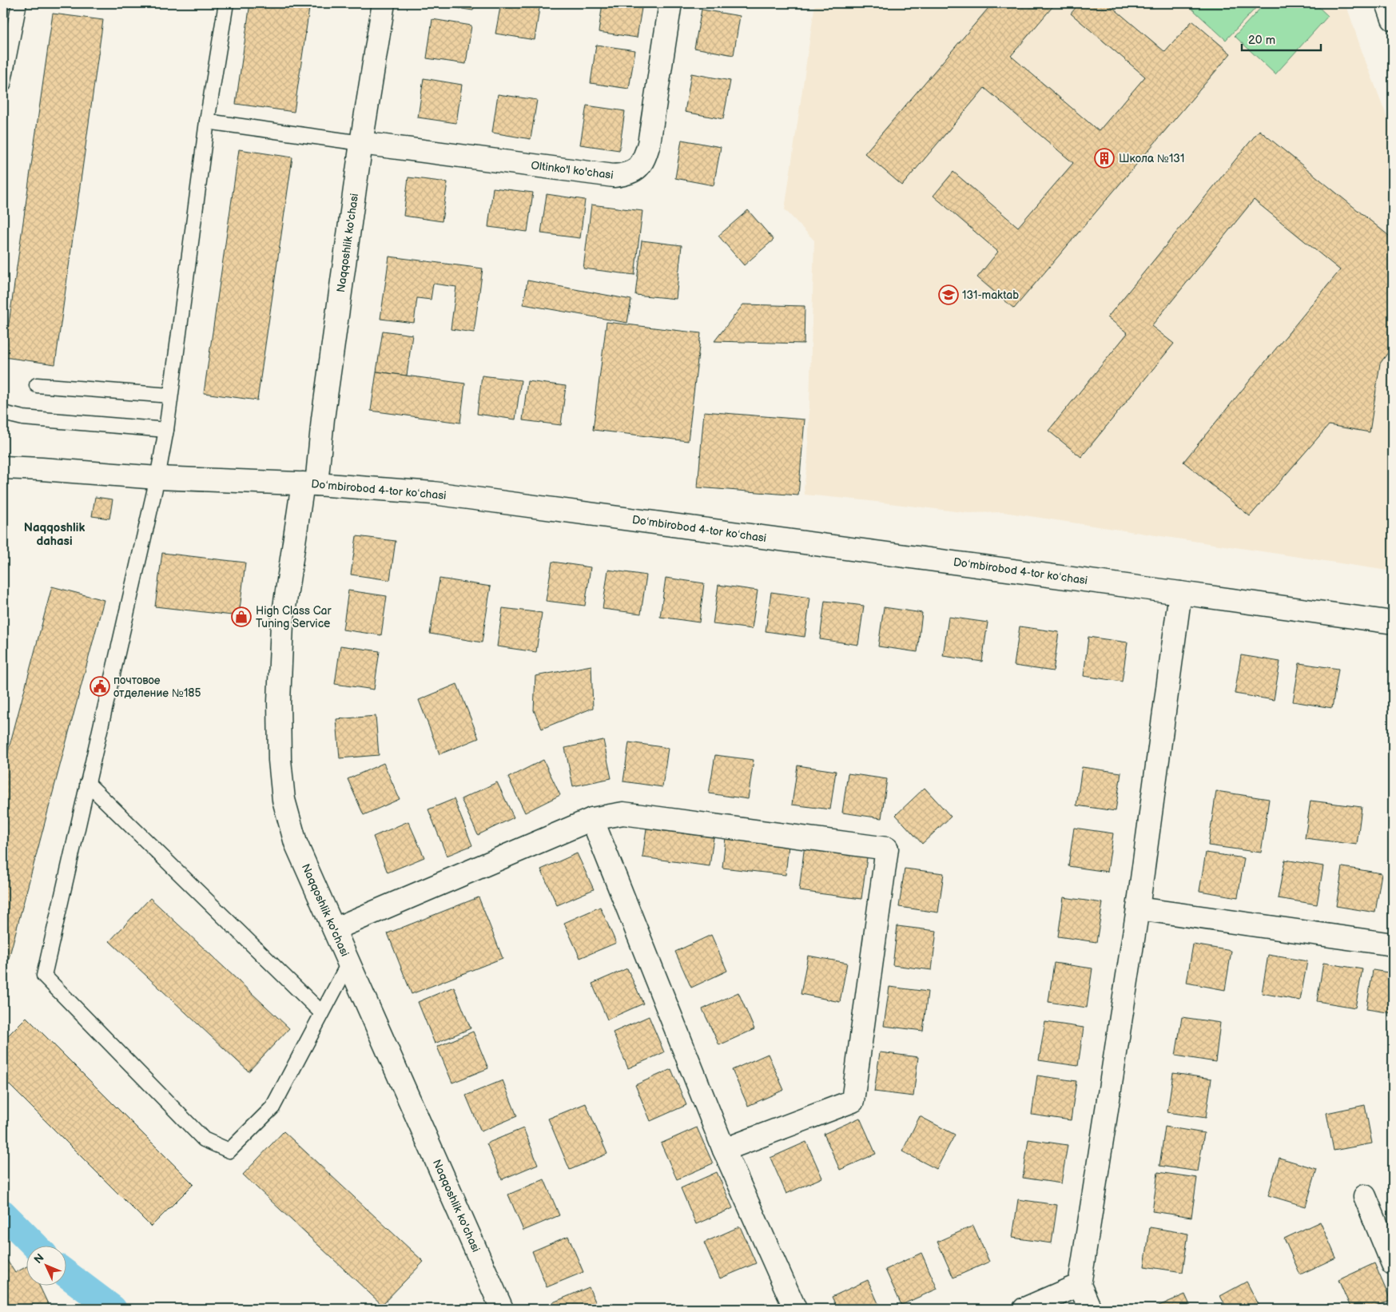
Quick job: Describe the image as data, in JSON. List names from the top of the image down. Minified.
{"streets":{"street":["Oltinko'l ko'chasi","Naqqoshlik ko'chasi","Doʻmbirobod 4-tor koʻchasi"]},"crossings":[["Oltinko'l ko'chasi","Naqqoshlik ko'chasi"],["Naqqoshlik ko'chasi","Doʻmbirobod 4-tor koʻchasi"]],"districts":["Naqqoshlik dahasi"],"places":{"building":["Школа №131"],"school or university":["131-maktab"],"shop":["High Class Car Tuning Service"],"public building":["почтовое отделение №185"]},"scale_bar":"20 m","north":"top left"}
